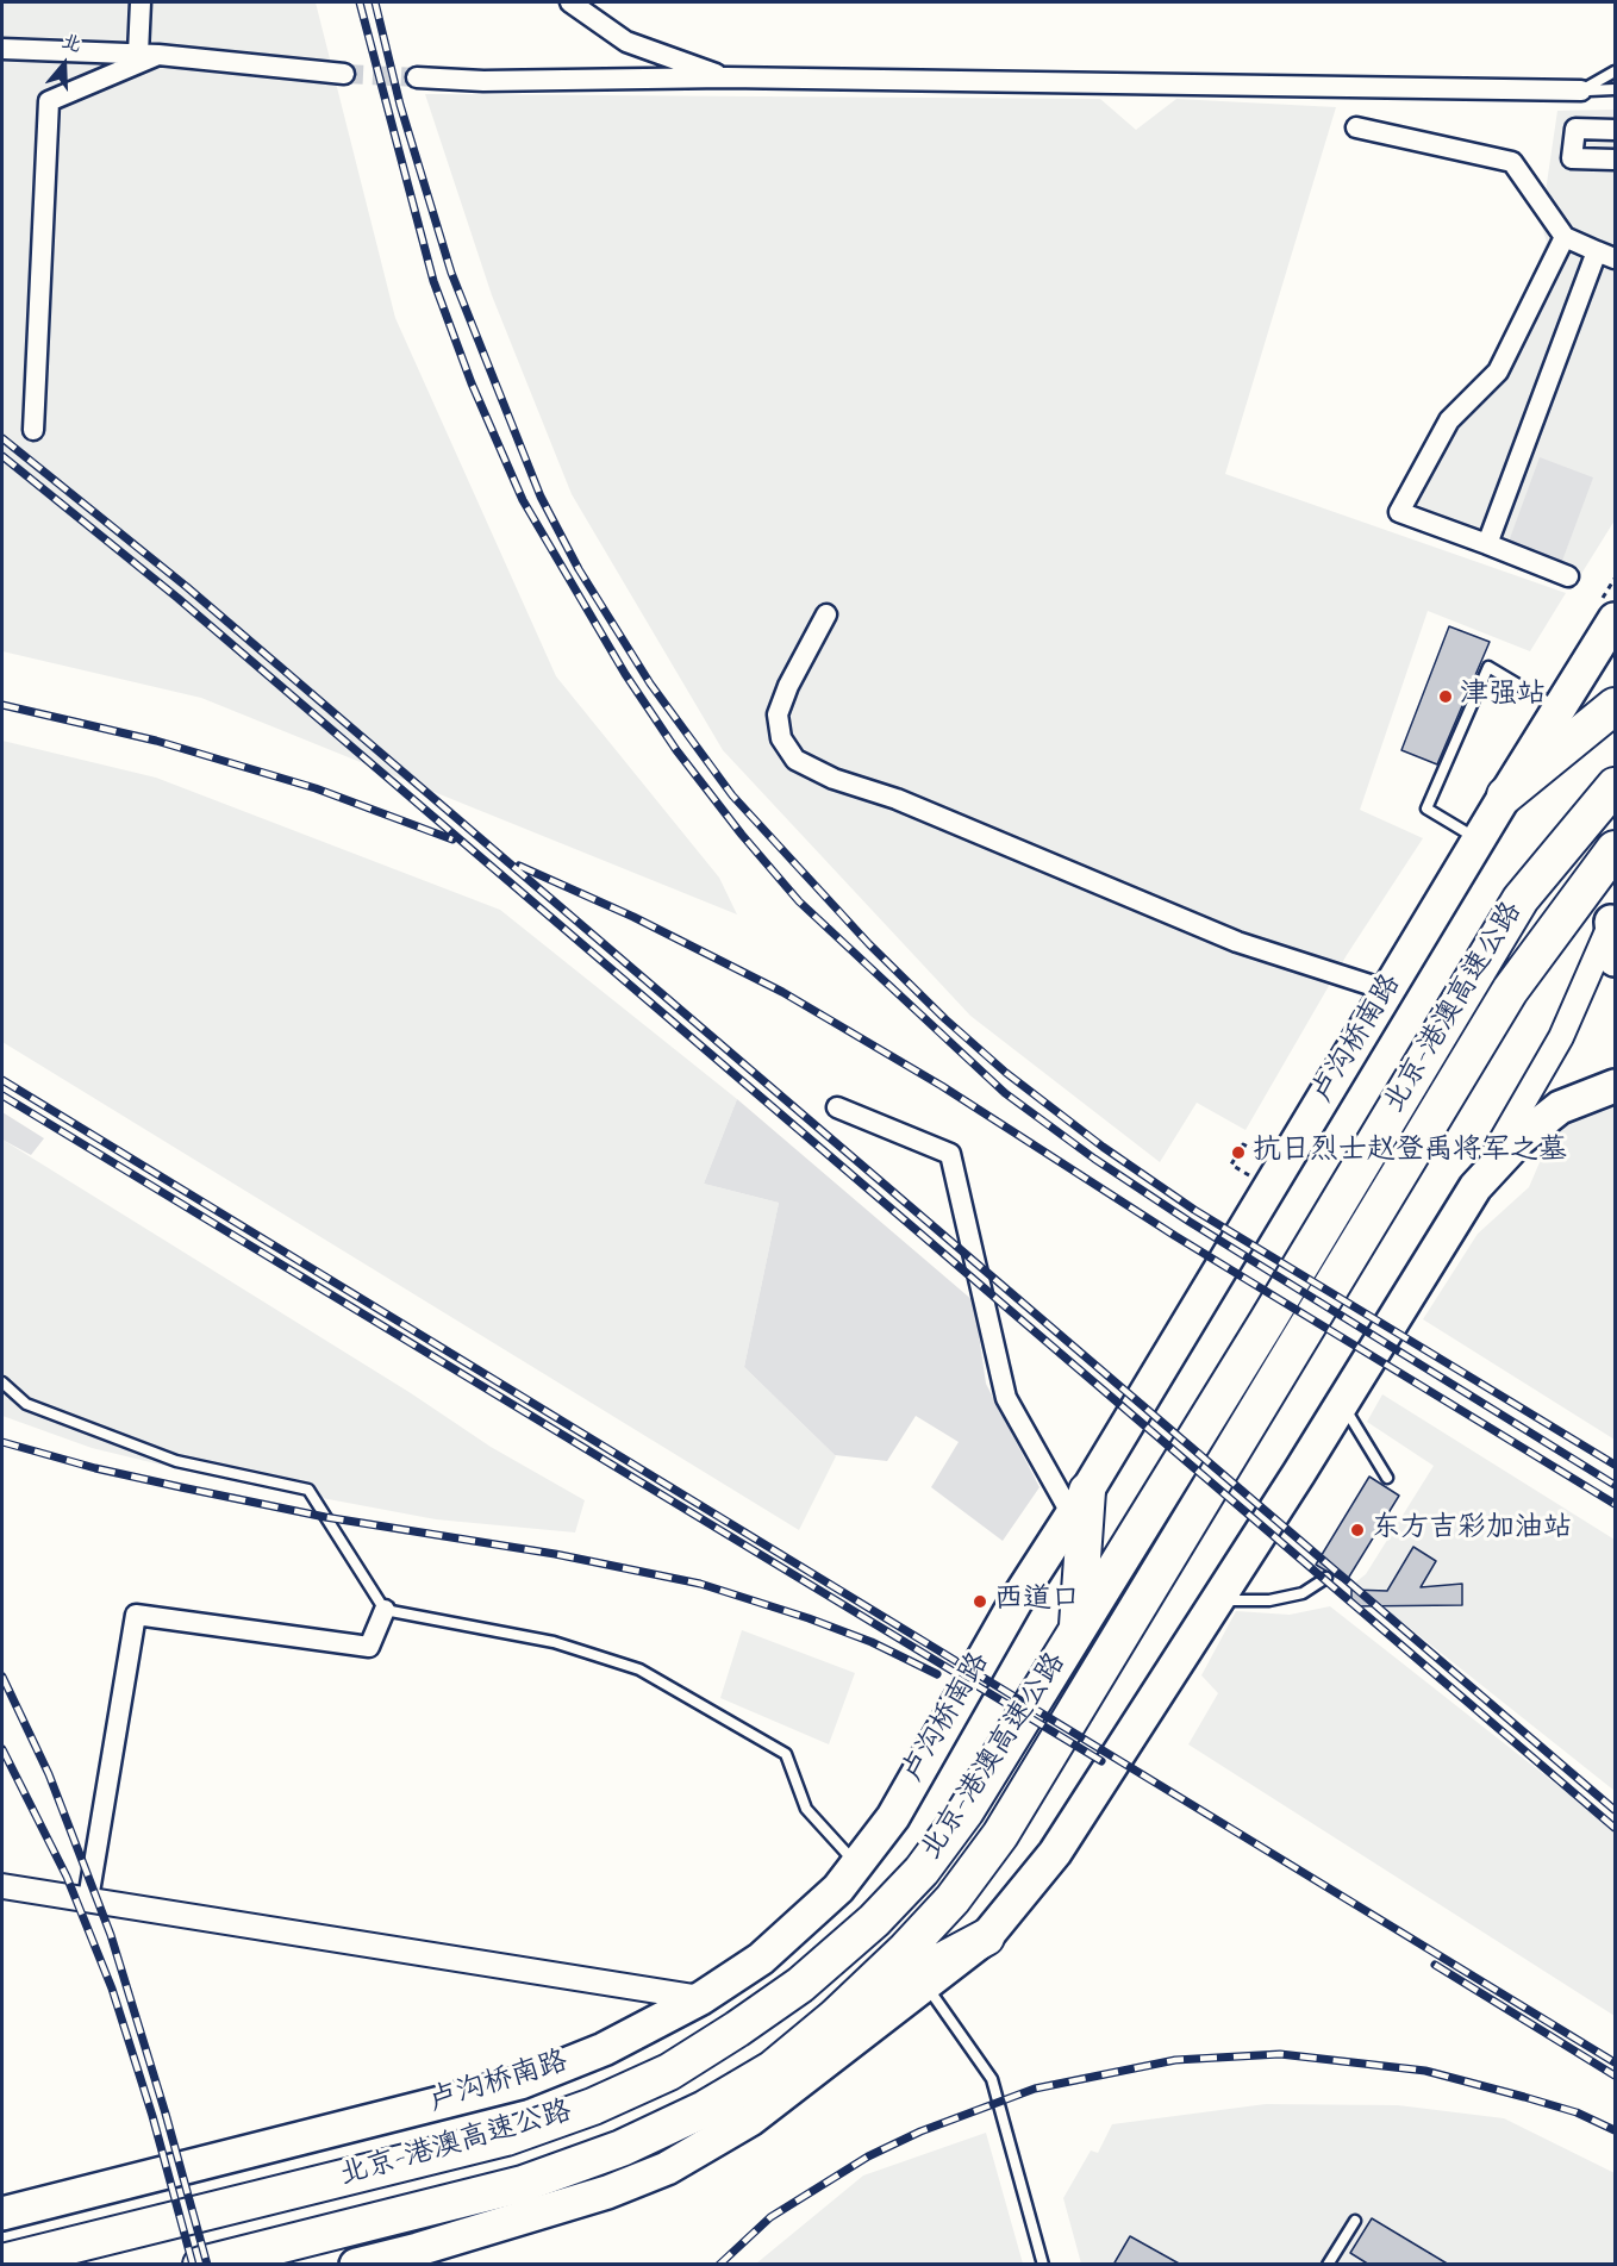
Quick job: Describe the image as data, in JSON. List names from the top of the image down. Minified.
{"streets":{"highway":["北京-港澳高速公路","卢沟桥南路"]},"places":["津强站","抗日烈士赵登禹将军之墓","东方吉彩加油站","西道口"],"north":"top"}
